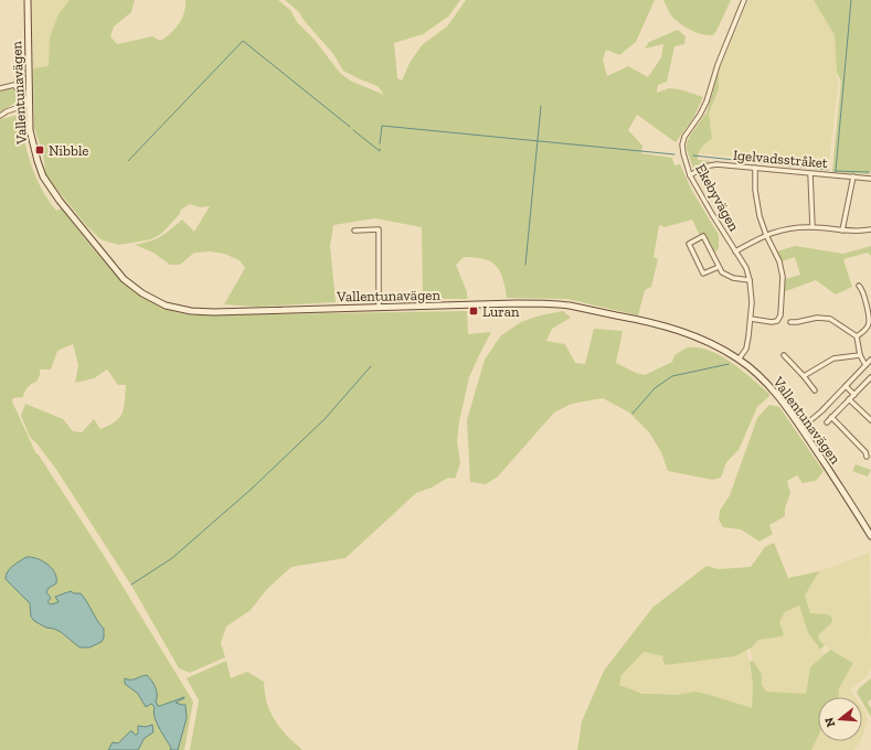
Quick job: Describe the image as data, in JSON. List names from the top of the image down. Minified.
{"streets":{"main road":["Vallentunavägen"],"street":["Igelvadsstråket","Ekebyvägen"]},"crossings":[["Vallentunavägen","Ekebyvägen"],["Igelvadsstråket","Ekebyvägen"]],"places":{"transit":["Nibble","Luran"]},"north":"left"}
